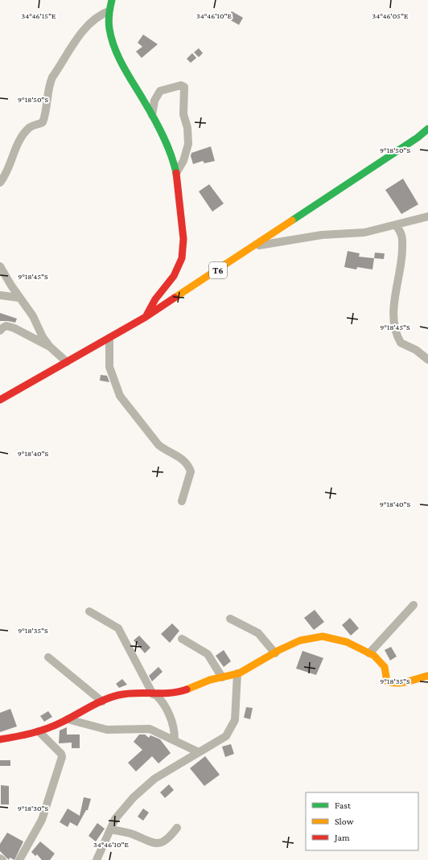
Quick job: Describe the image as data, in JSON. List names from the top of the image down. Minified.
{"streets":{"main road":["T6"]},"legend":["Fast","Slow","Jam"],"coordinates":["34°46'15\"E","34°46'10\"E","34°46'05\"E","9°18'50\"S","9°18'45\"S","9°18'40\"S","9°18'35\"S","9°18'30\"S"]}
